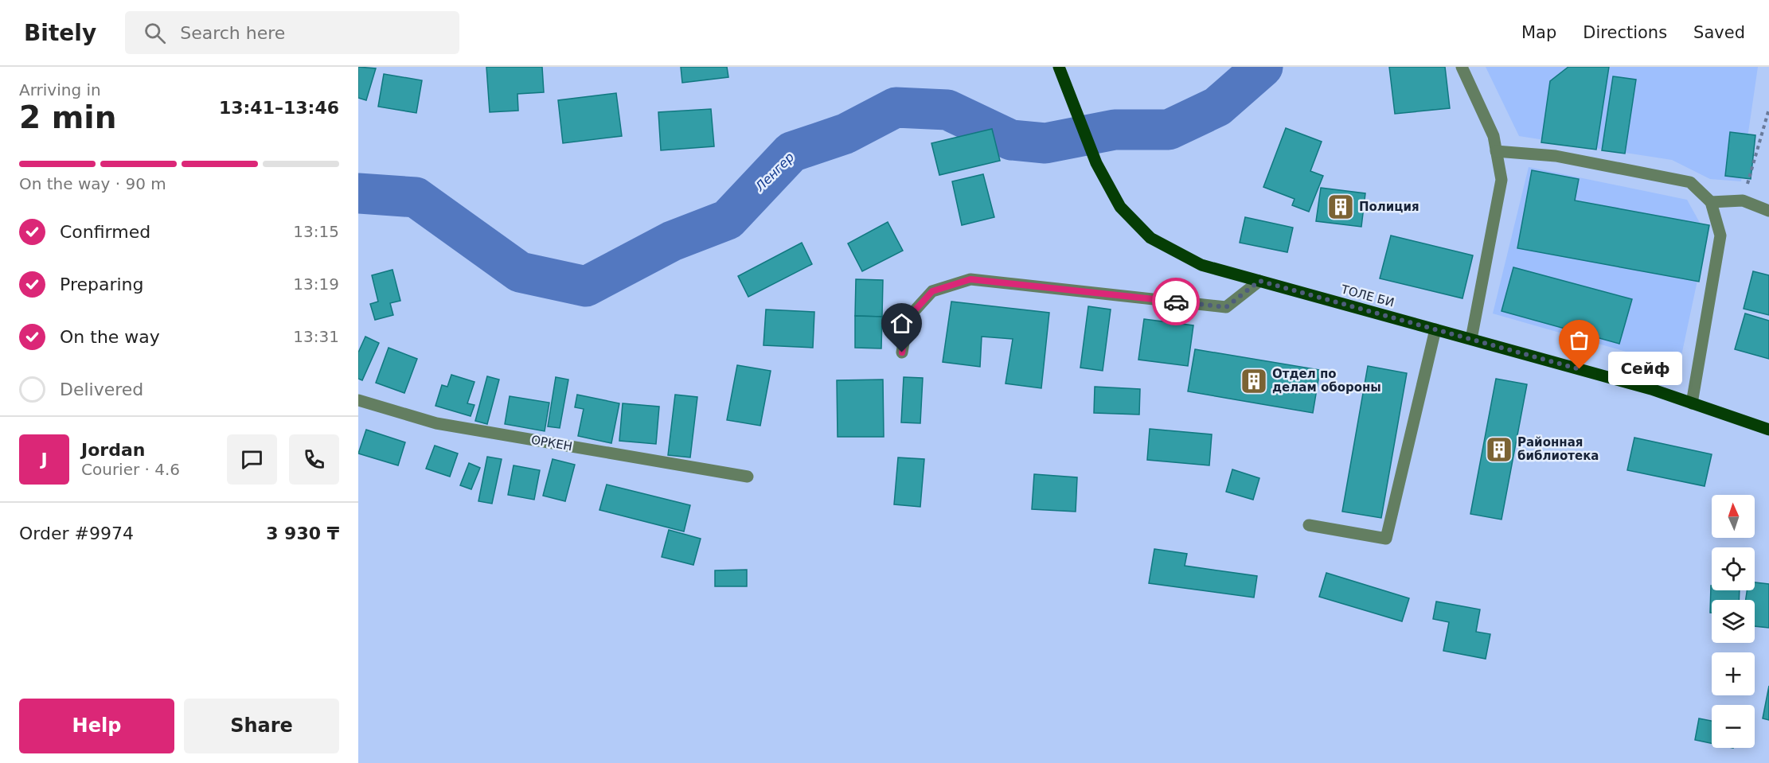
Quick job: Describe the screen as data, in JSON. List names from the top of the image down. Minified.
{"streets":{"main road":["ТОЛЕ БИ"],"street":["ОРКЕН"]},"water":["Ленгер"],"places":{"building":["Полиция","Отдел по делам обороны","Районная библиотека"],"other":["Сейф"]},"north":"top","page":{"header":"Bitely","search":"Search here","nav":["Map","Directions","Saved"],"heading":["2 min","Arriving in","13:41–13:46"],"panel":["Jordan","Courier · 4.6","Order #9974","3 930 ₸"],"bar":"On the way · 90 m","list":[["Confirmed","13:15"],["Preparing","13:19"],["On the way","13:31"],"Delivered"],"bubble":"Сейф","round":"J","map_buttons":["+","−"],"buttons":["Help","Share"]}}
